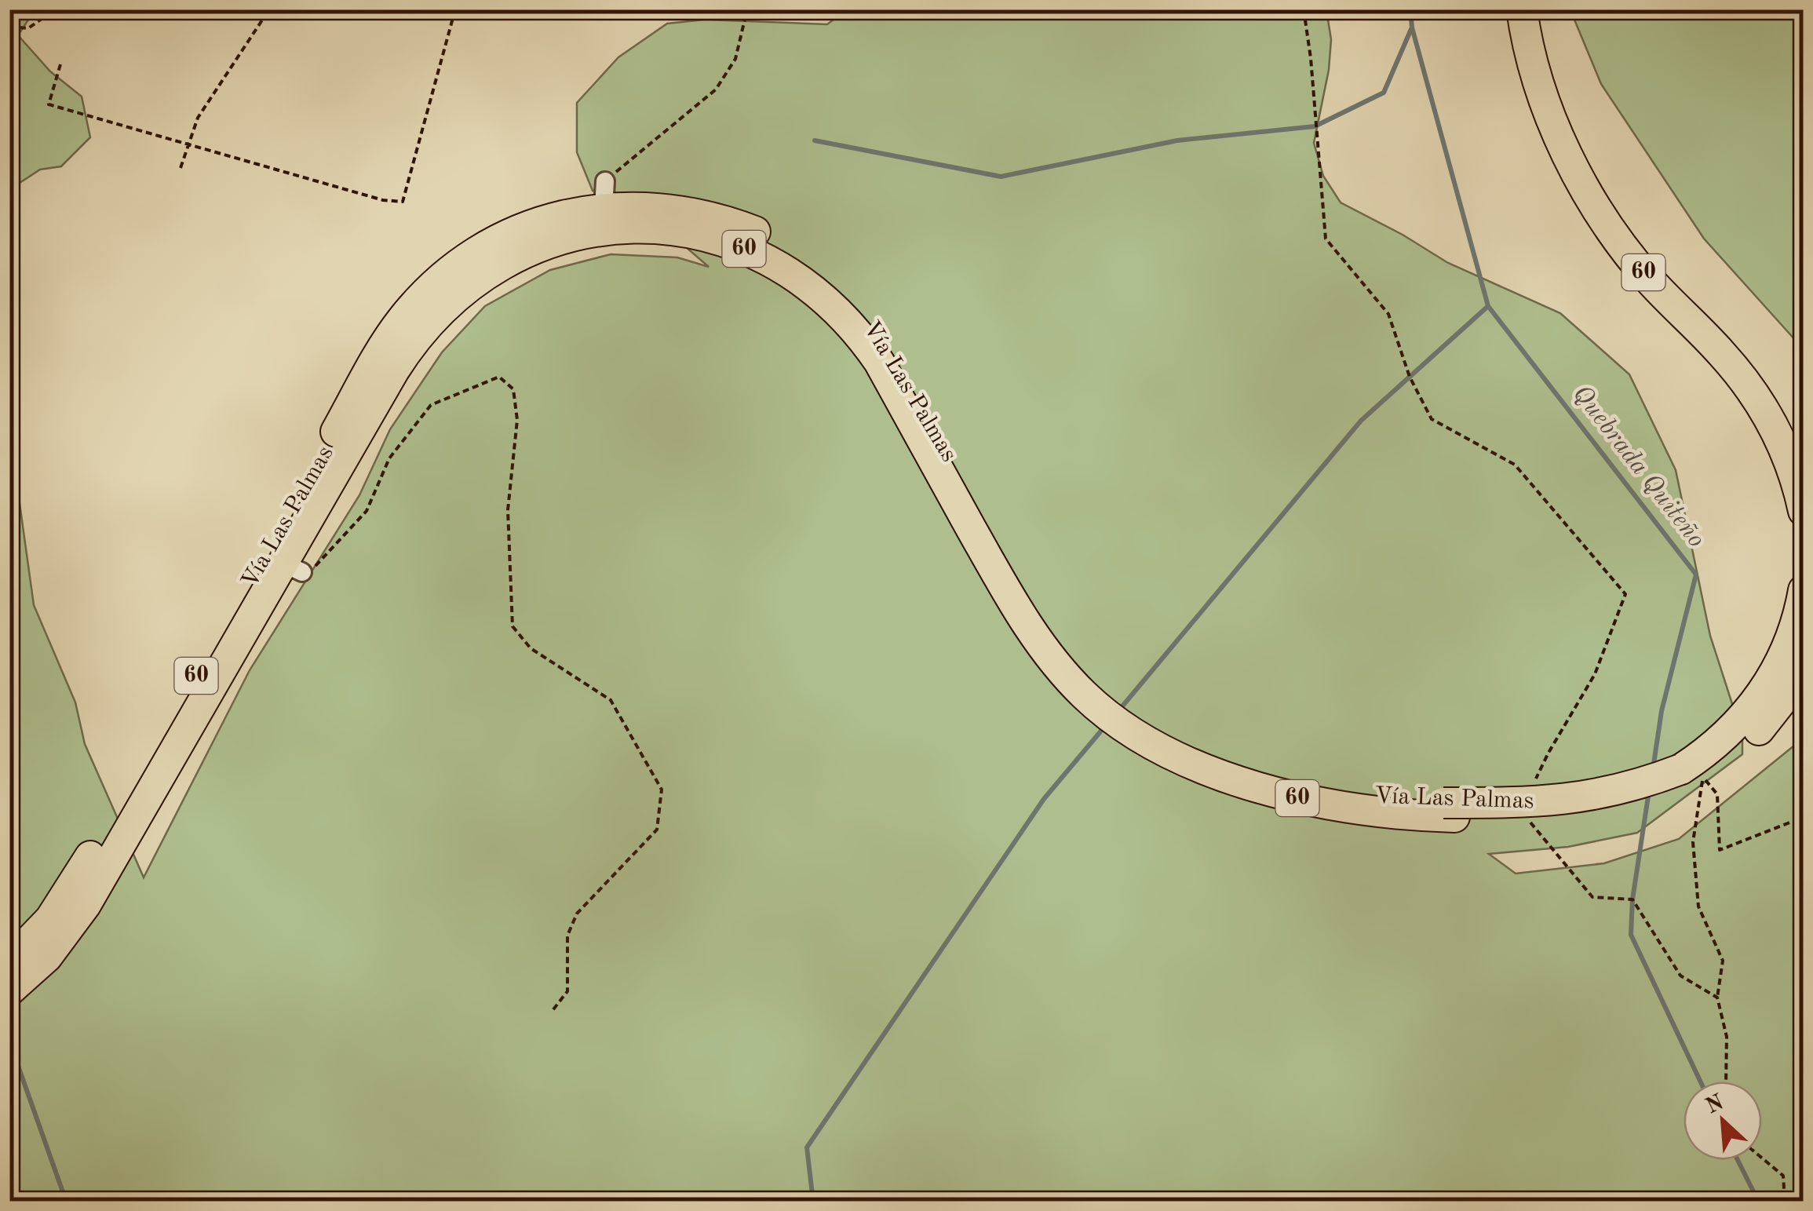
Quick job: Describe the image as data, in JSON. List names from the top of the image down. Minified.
{"streets":{"highway":["60","Vía Las Palmas"]},"water":["Quebrada Quiteño"],"north":"top left"}
